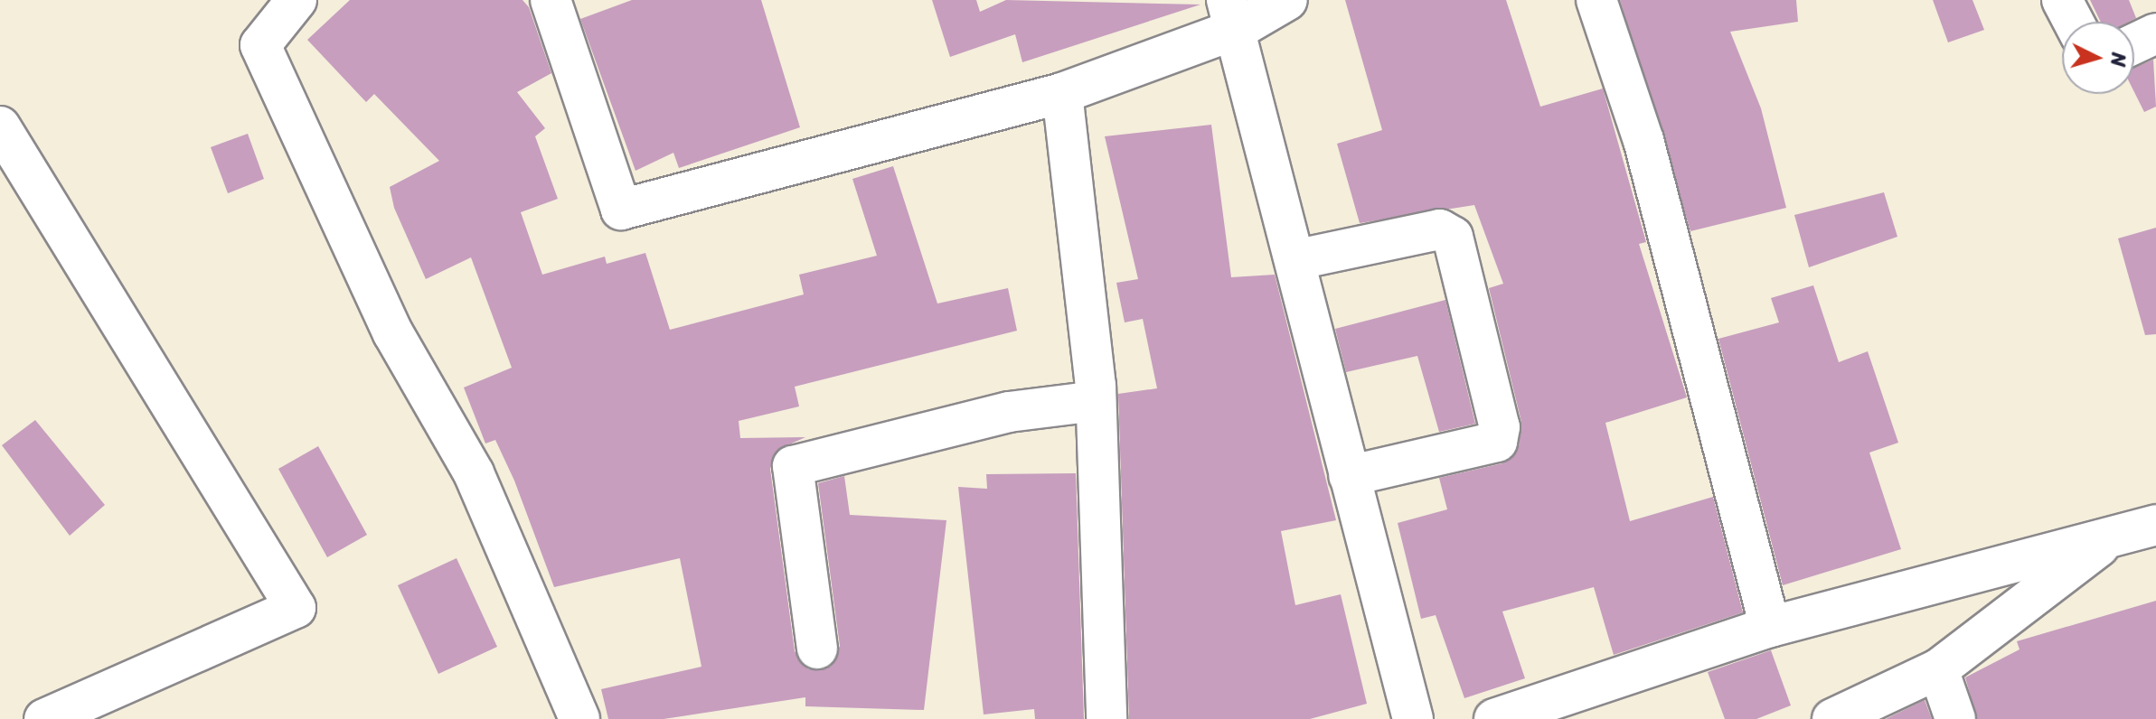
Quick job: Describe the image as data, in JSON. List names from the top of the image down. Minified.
{"north":"right"}
